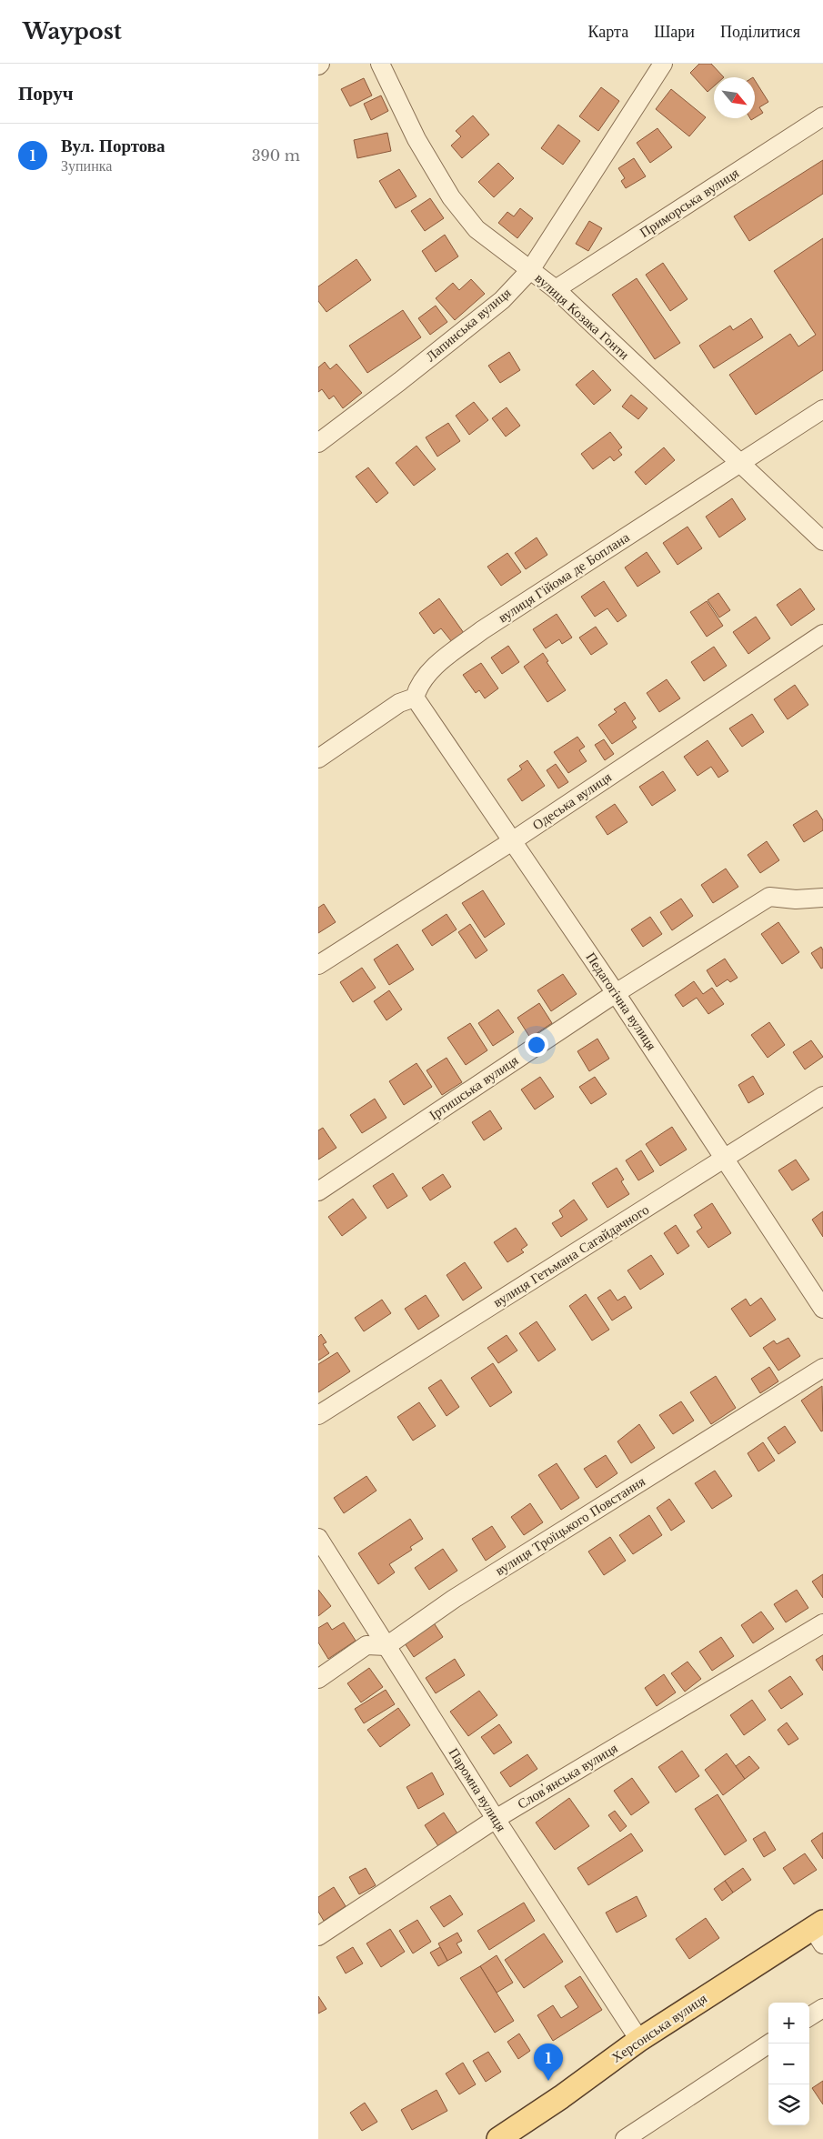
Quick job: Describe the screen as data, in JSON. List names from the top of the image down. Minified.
{"streets":{"main road":["Херсонська вулиця"],"street":["Приморська вулиця","вулиця Козака Гонти","Лапинська вулиця","вулиця Гійома де Боплана","Одеська вулиця","Педагогічна вулиця","Іртишська вулиця","вулиця Гетьмана Сагайдачного","вулиця Троїцького Повстання","Словʼянська вулиця","Паромна вулиця"]},"crossings":[["Приморська вулиця","вулиця Козака Гонти"],["вулиця Козака Гонти","Лапинська вулиця"],["вулиця Козака Гонти","вулиця Гійома де Боплана"],["вулиця Гійома де Боплана","Педагогічна вулиця"],["Одеська вулиця","Педагогічна вулиця"],["Педагогічна вулиця","Іртишська вулиця"],["Педагогічна вулиця","вулиця Гетьмана Сагайдачного"],["вулиця Троїцького Повстання","Паромна вулиця"],["Словʼянська вулиця","Паромна вулиця"],["Паромна вулиця","Херсонська вулиця"]],"north":"bottom right","page":{"header":"Waypost","nav":["Карта","Шари","Поділитися"],"heading":"Поруч","list":[{"mark":"1","name":"Вул. Портова","note":"Зупинка","value":"390 m"}],"map_buttons":["+","−"],"pins":"1"}}
